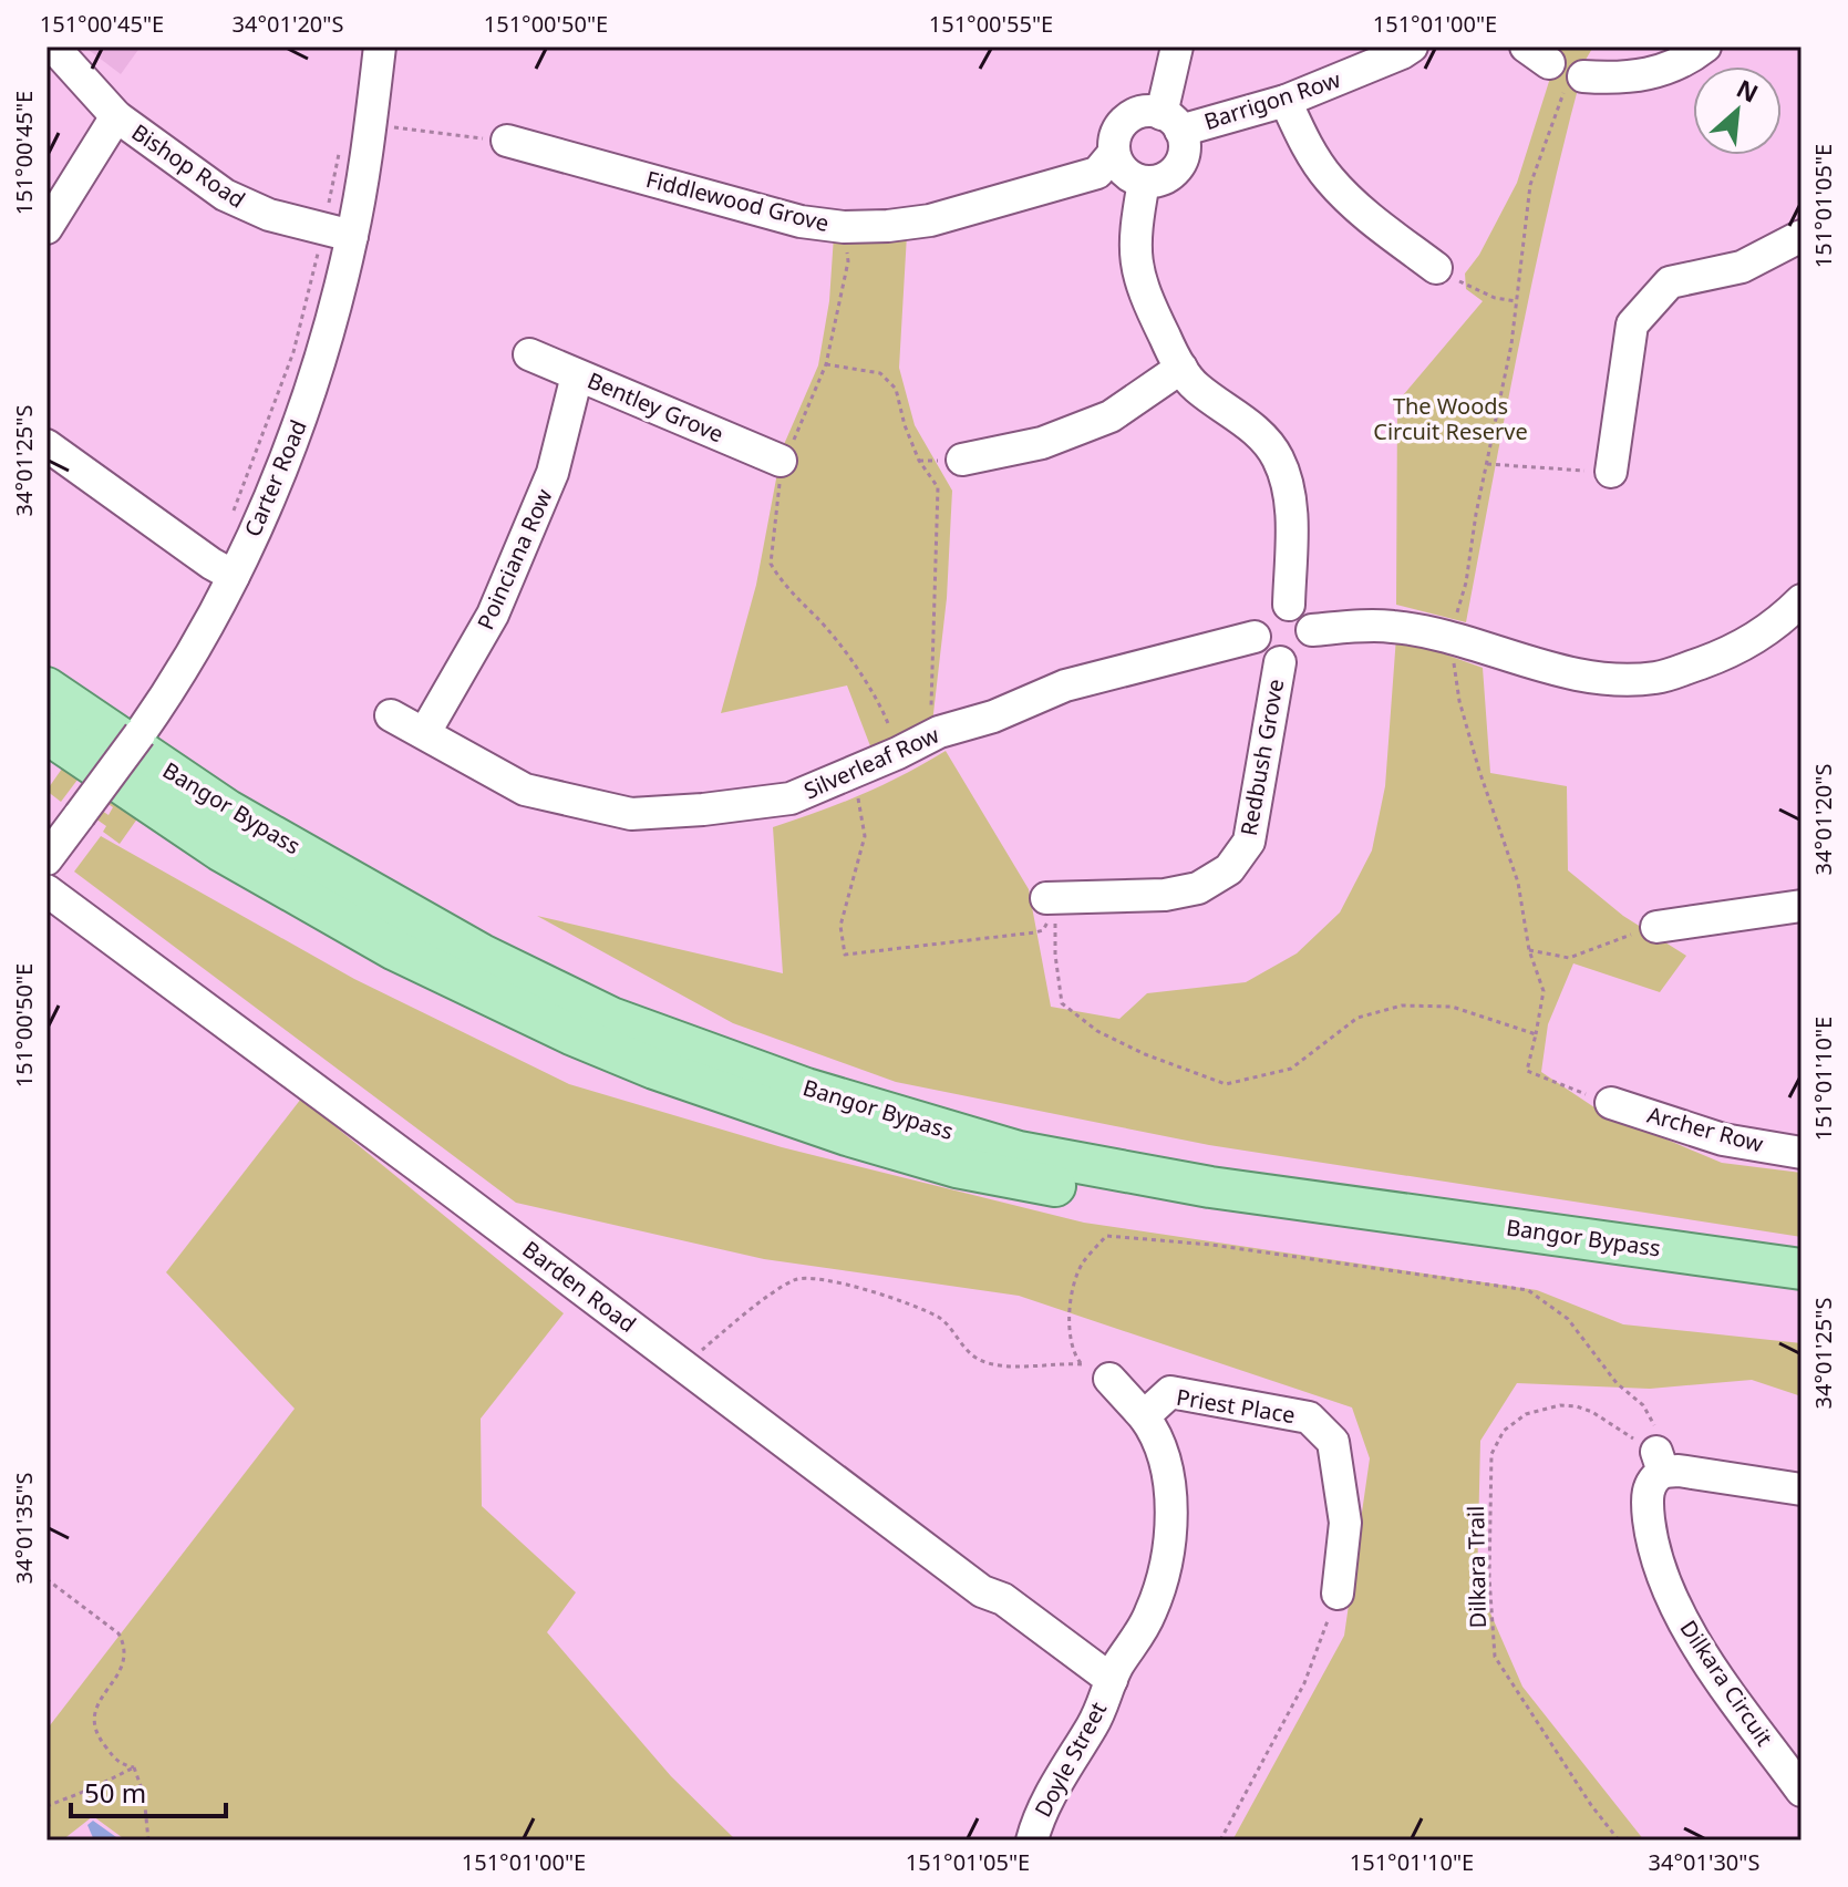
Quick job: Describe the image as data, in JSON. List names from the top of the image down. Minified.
{"streets":{"main road":["Bangor Bypass"],"street":["Barrigon Row","Bishop Road","Fiddlewood Grove","Bentley Grove","Carter Road","Poinciana Row","Redbush Grove","Silverleaf Row","Archer Row","Barden Road","Priest Place","Dilkara Circuit","Doyle Street"],"path":["Dilkara Trail"]},"crossings":[["Barrigon Row","Fiddlewood Grove"],["Bishop Road","Carter Road"],["Bentley Grove","Poinciana Row"],["Poinciana Row","Silverleaf Row"],["Redbush Grove","Silverleaf Row"],["Barden Road","Priest Place"],["Barden Road","Doyle Street"],["Priest Place","Doyle Street"],["Dilkara Trail","Dilkara Circuit"]],"parks":["The Woods Circuit Reserve"],"scale_bar":"50 m","north":"top right","coordinates":["151°00'45\"E","34°01'20\"S","151°00'50\"E","151°00'55\"E","151°01'00\"E","151°01'05\"E","34°01'25\"S","151°01'10\"E","34°01'35\"S","34°01'30\"S"]}
